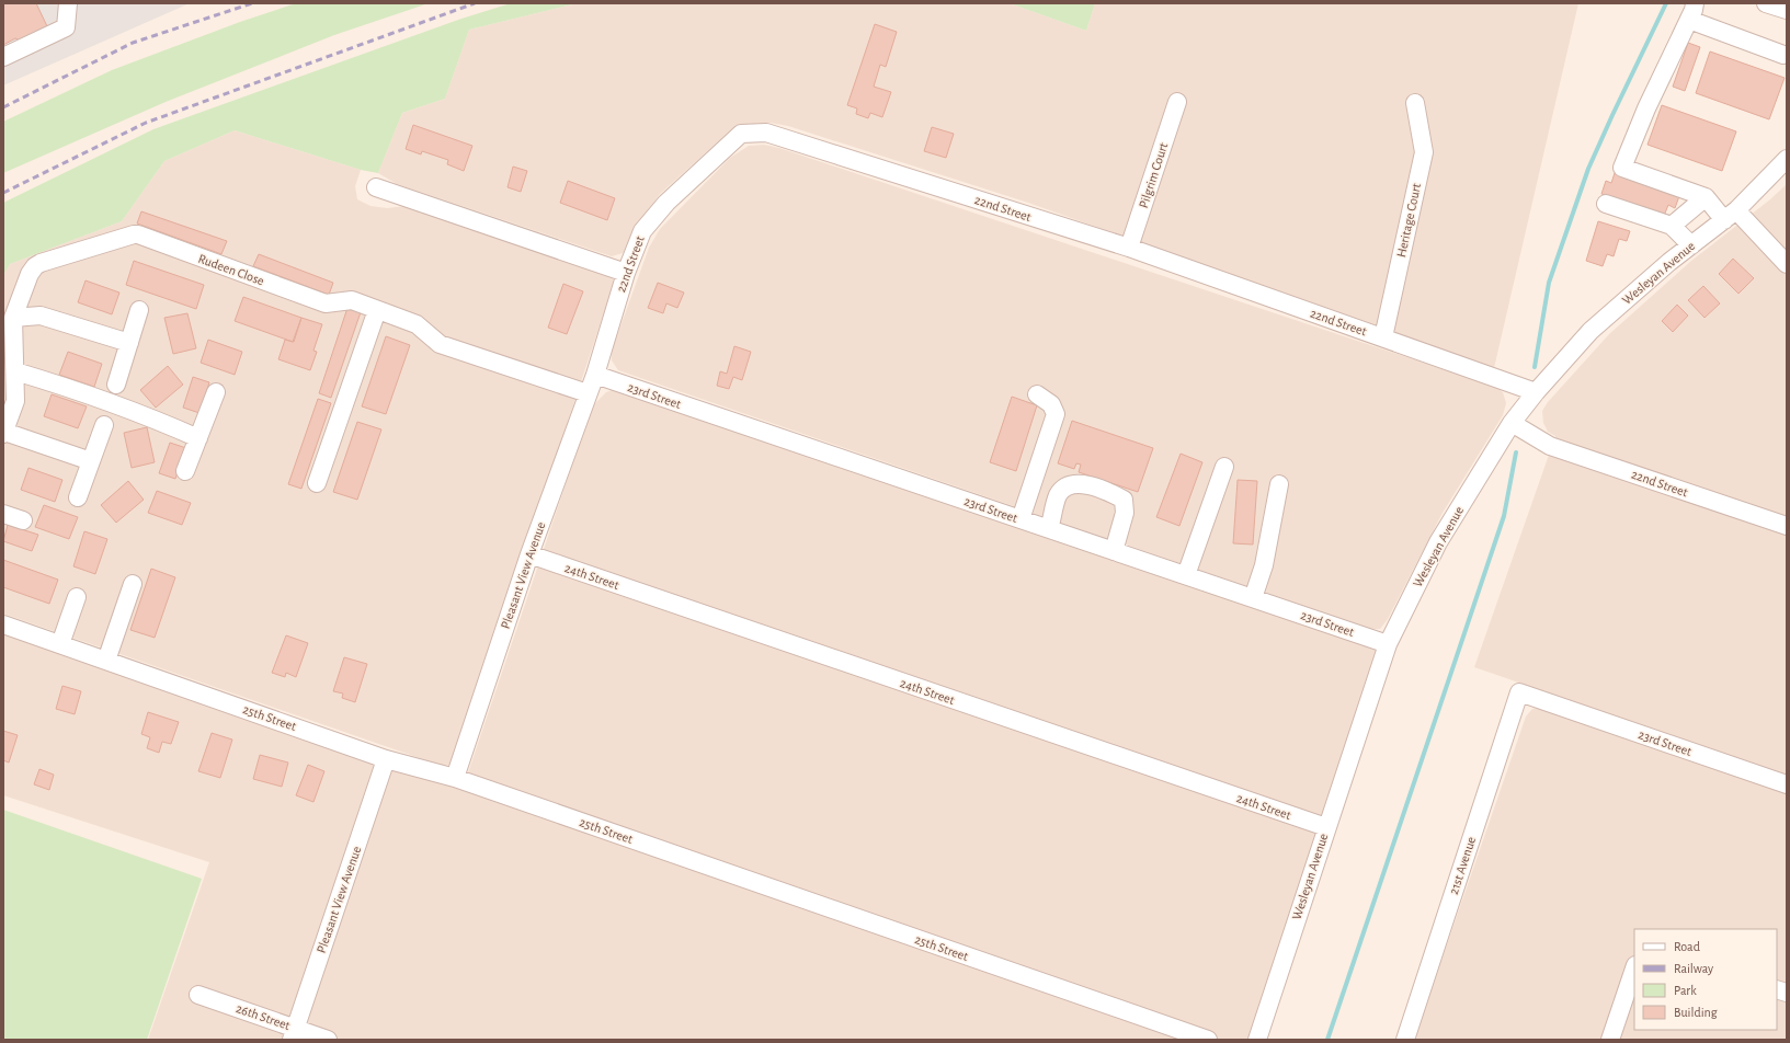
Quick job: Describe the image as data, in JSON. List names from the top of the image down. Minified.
{"streets":{"street":["Pilgrim Court","22nd Street","Heritage Court","Rudeen Close","Wesleyan Avenue","23rd Street","Pleasant View Avenue","24th Street","25th Street","21st Avenue","26th Street"]},"crossings":[["Pilgrim Court","22nd Street"],["22nd Street","Heritage Court"],["22nd Street","Wesleyan Avenue"],["22nd Street","23rd Street"],["22nd Street","Pleasant View Avenue"],["Rudeen Close","Pleasant View Avenue"],["Wesleyan Avenue","23rd Street"],["Wesleyan Avenue","24th Street"],["23rd Street","Pleasant View Avenue"],["23rd Street","21st Avenue"],["Pleasant View Avenue","24th Street"],["Pleasant View Avenue","25th Street"],["Pleasant View Avenue","26th Street"]],"legend":["Road","Railway","Park","Building"]}
